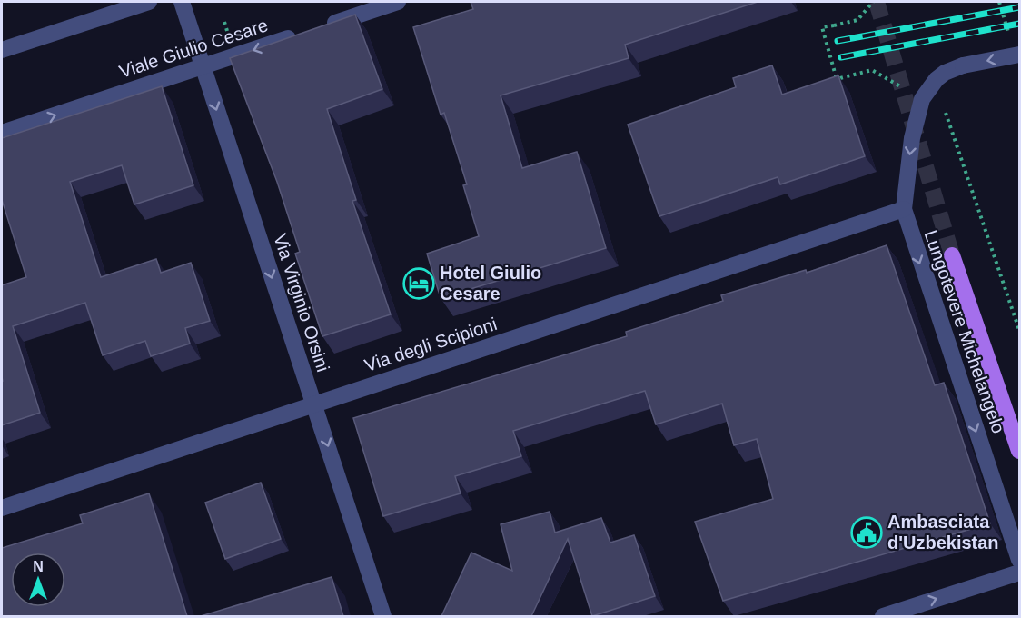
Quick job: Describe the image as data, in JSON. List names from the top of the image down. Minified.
{"streets":{"main road":["Lungotevere Michelangelo"],"street":["Viale Giulio Cesare","Via Virginio Orsini","Via degli Scipioni"]},"crossings":[["Viale Giulio Cesare","Via Virginio Orsini"],["Via Virginio Orsini","Via degli Scipioni"],["Lungotevere Michelangelo","Via degli Scipioni"]],"one_way":["Via Virginio Orsini","Lungotevere Michelangelo"],"places":{"hotel":["Hotel Giulio Cesare"],"public building":["Ambasciata d'Uzbekistan"]},"north":"top"}
